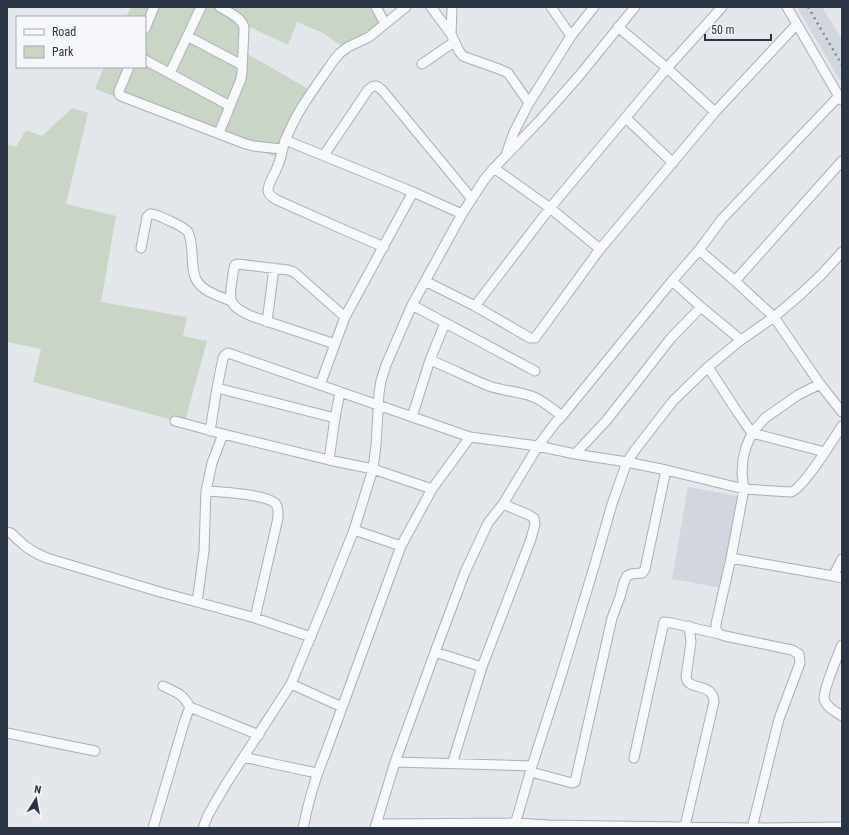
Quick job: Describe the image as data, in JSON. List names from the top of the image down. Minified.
{"legend":["Road","Park"],"scale_bar":"50 m","north":"top"}
